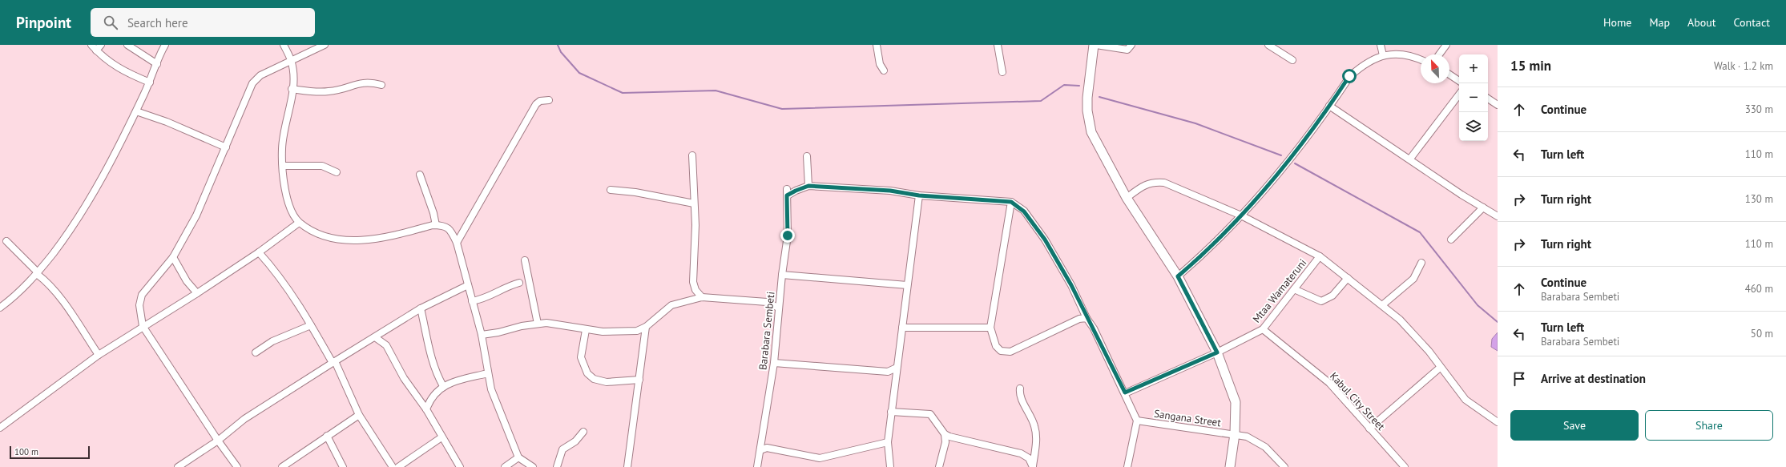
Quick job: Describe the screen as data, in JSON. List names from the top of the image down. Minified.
{"streets":{"street":["Mtaa Wamateruni","Barabara Sembeti","Kabul City Street","Sangana Street"]},"crossings":[["Mtaa Wamateruni","Kabul City Street"]],"scale_bar":"100 m","north":"top left","page":{"header":"Pinpoint","search":"Search here","nav":["Home","Map","About","Contact"],"heading":["15 min","Walk · 1.2 km"],"map_buttons":["+","−"],"list":[["Continue","330 m"],["Turn left","110 m"],["Turn right","130 m"],["Turn right","110 m"],["Continue","Barabara Sembeti","460 m"],["Turn left","Barabara Sembeti","50 m"],"Arrive at destination"],"buttons":["Save","Share"],"scale":"100 m"}}
